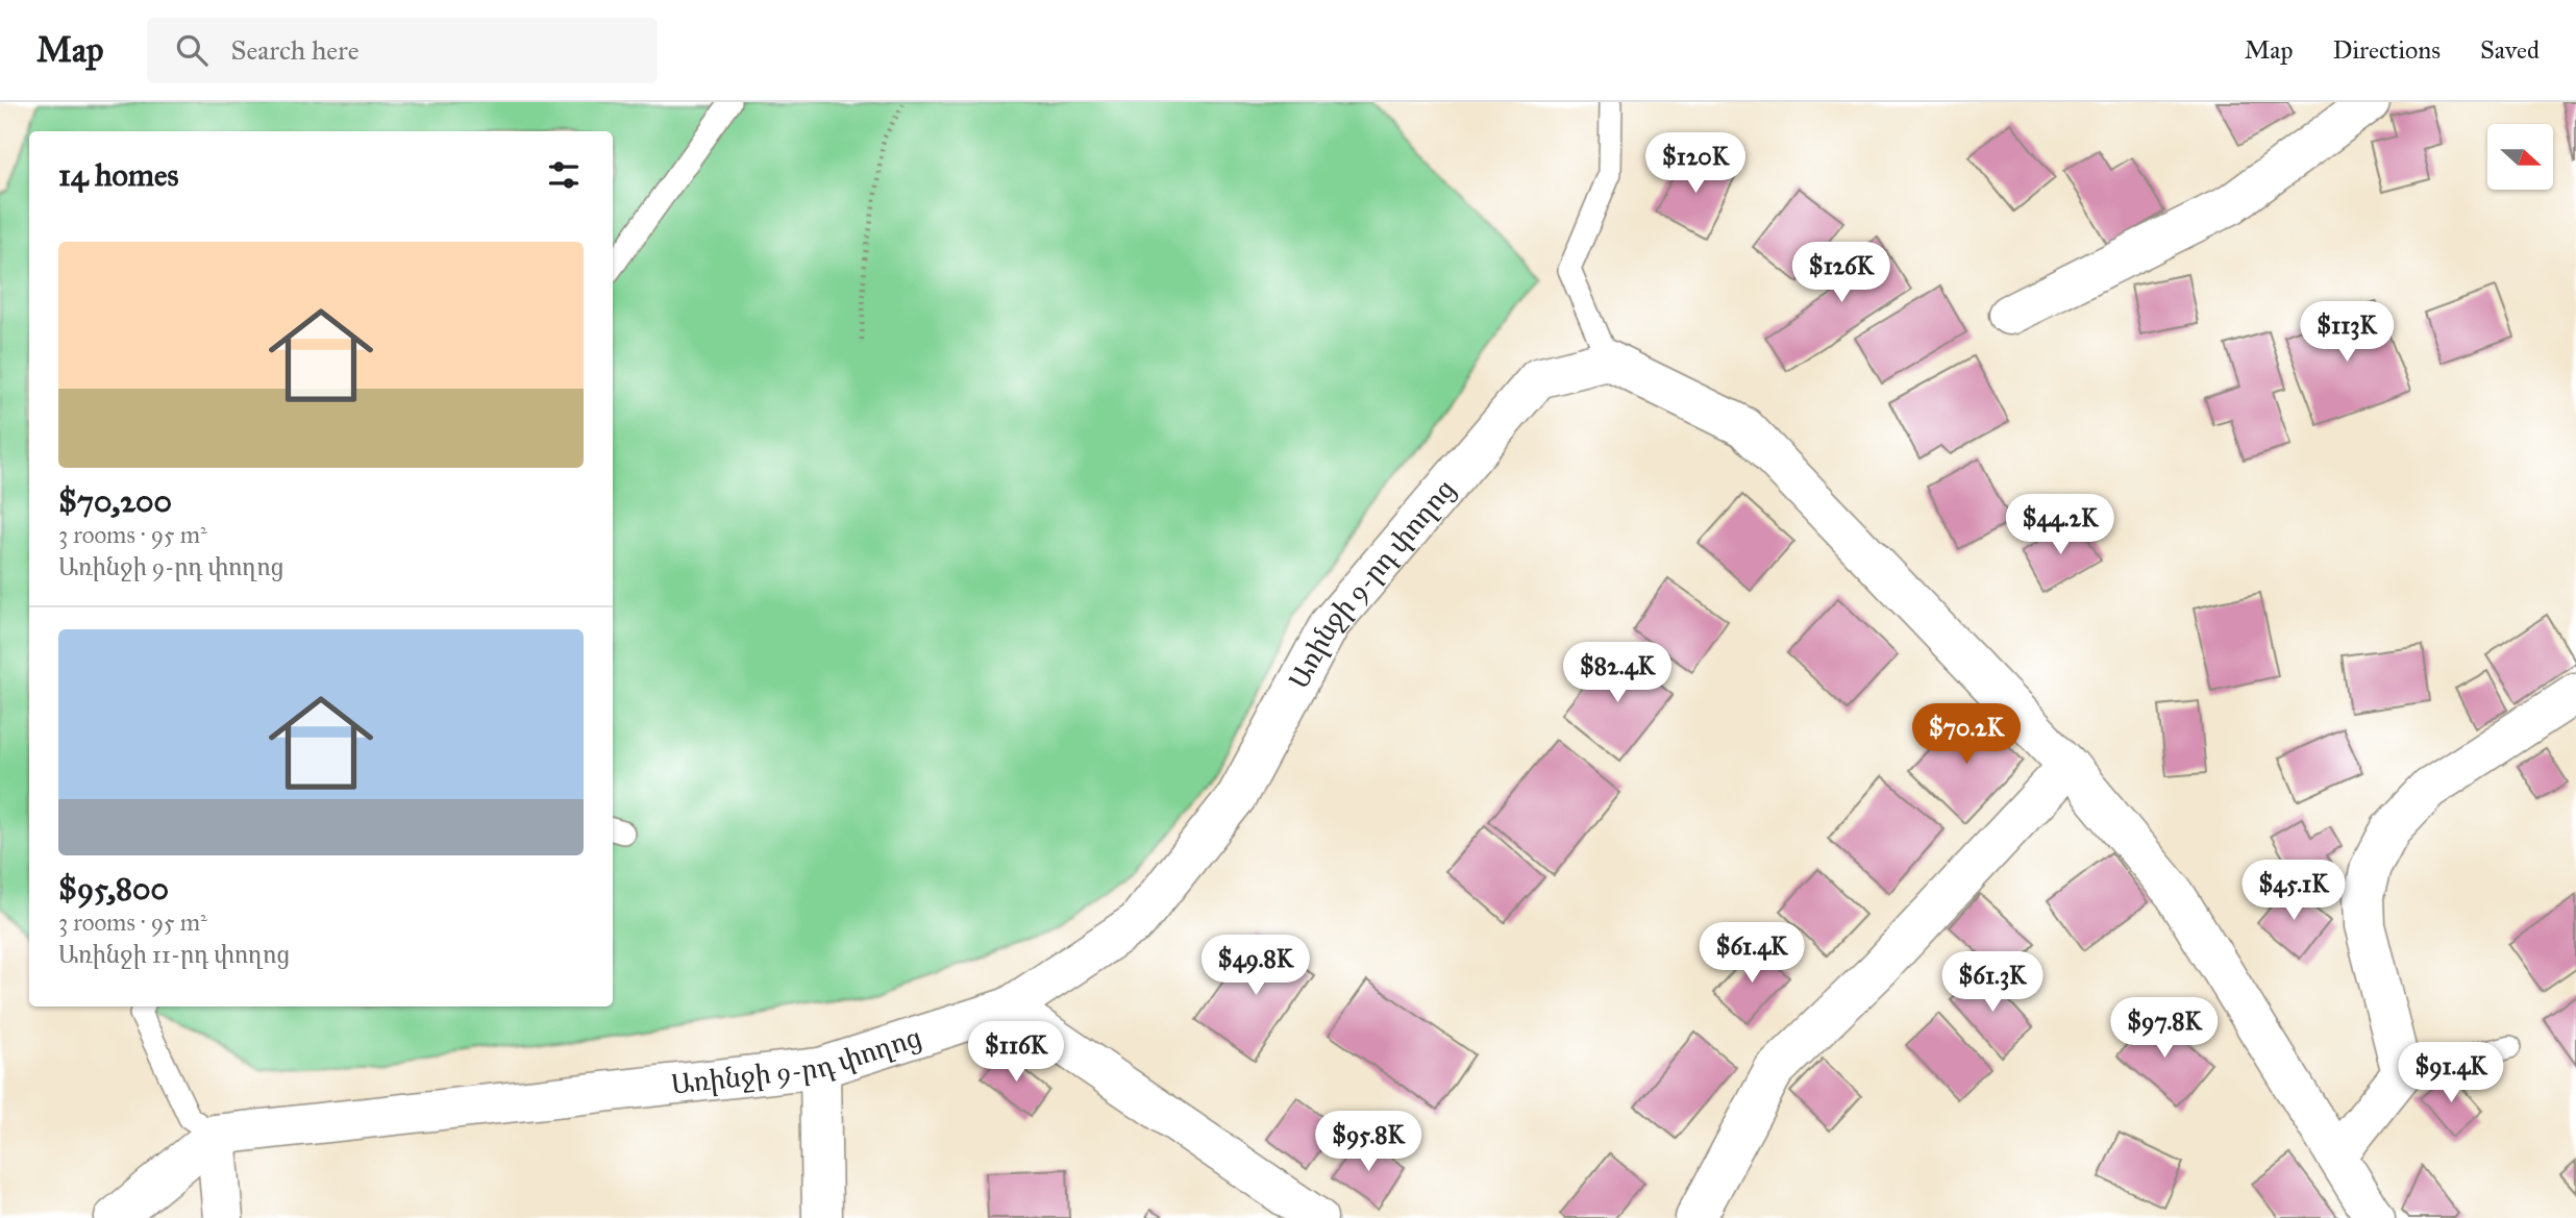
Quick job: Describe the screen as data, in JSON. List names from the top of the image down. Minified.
{"streets":{"street":["Առինջի 9-րդ փողոց"]},"north":"right","page":{"header":"Map","search":"Search here","nav":["Map","Directions","Saved"],"heading":"14 homes","price":["$120K","$126K","$113K","$44.2K","$82.4K","$70.2K","$45.1K","$61.4K","$49.8K","$61.3K","$97.8K","$116K","$91.4K","$95.8K"],"list":[{"name":"$70,200","note":"3 rooms · 95 m² · Առինջի 9-րդ փողոց"},{"name":"$95,800","note":"3 rooms · 95 m² · Առինջի 11-րդ փողոց"}]}}
